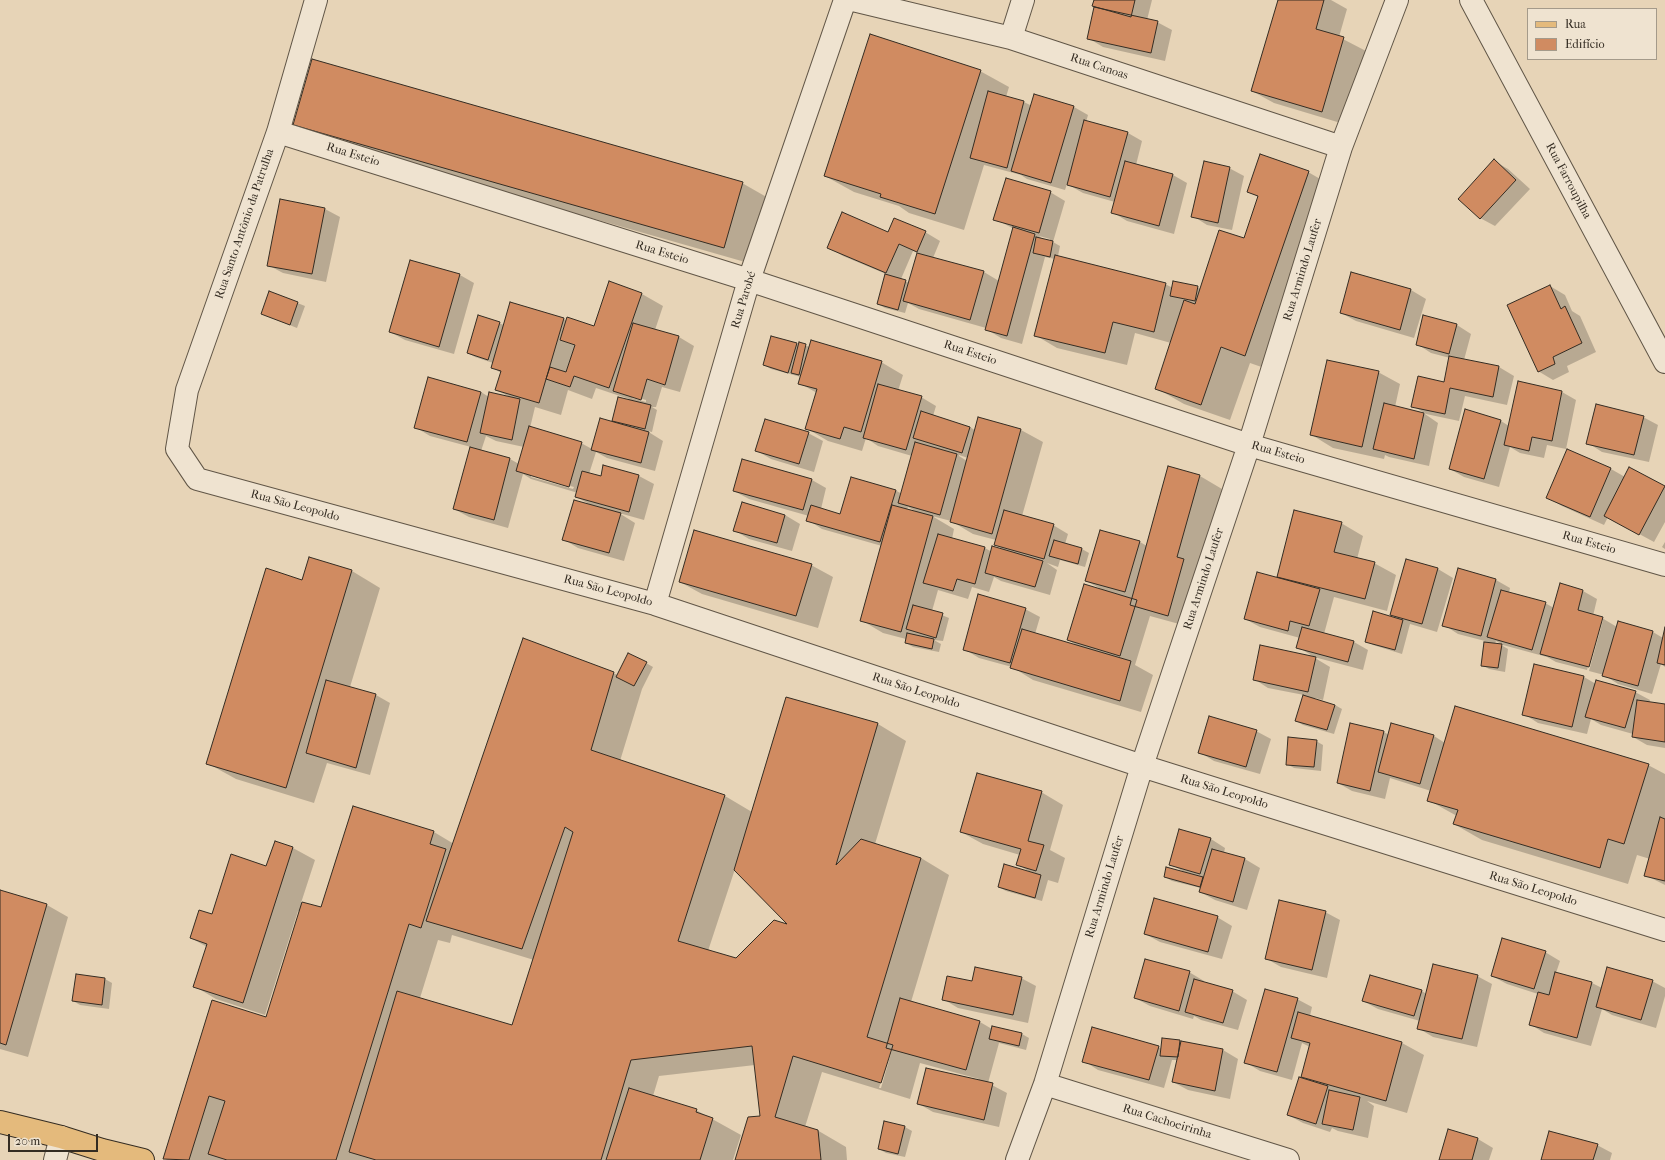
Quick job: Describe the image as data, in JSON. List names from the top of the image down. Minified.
{"streets":{"street":["Rua Canoas","Rua Esteio","Rua Farroupilha","Rua Santo Antônio da Patrulha","Rua Armindo Laufer","Rua Parobé","Rua São Leopoldo","Rua Cachoeirinha"]},"crossings":[["Rua Canoas","Rua Armindo Laufer"],["Rua Esteio","Rua Santo Antônio da Patrulha"],["Rua Esteio","Rua Armindo Laufer"],["Rua Esteio","Rua Parobé"],["Rua Santo Antônio da Patrulha","Rua São Leopoldo"],["Rua Armindo Laufer","Rua São Leopoldo"],["Rua Armindo Laufer","Rua Cachoeirinha"],["Rua Parobé","Rua São Leopoldo"]],"legend":["Rua","Edifício"],"scale_bar":"20 m"}
